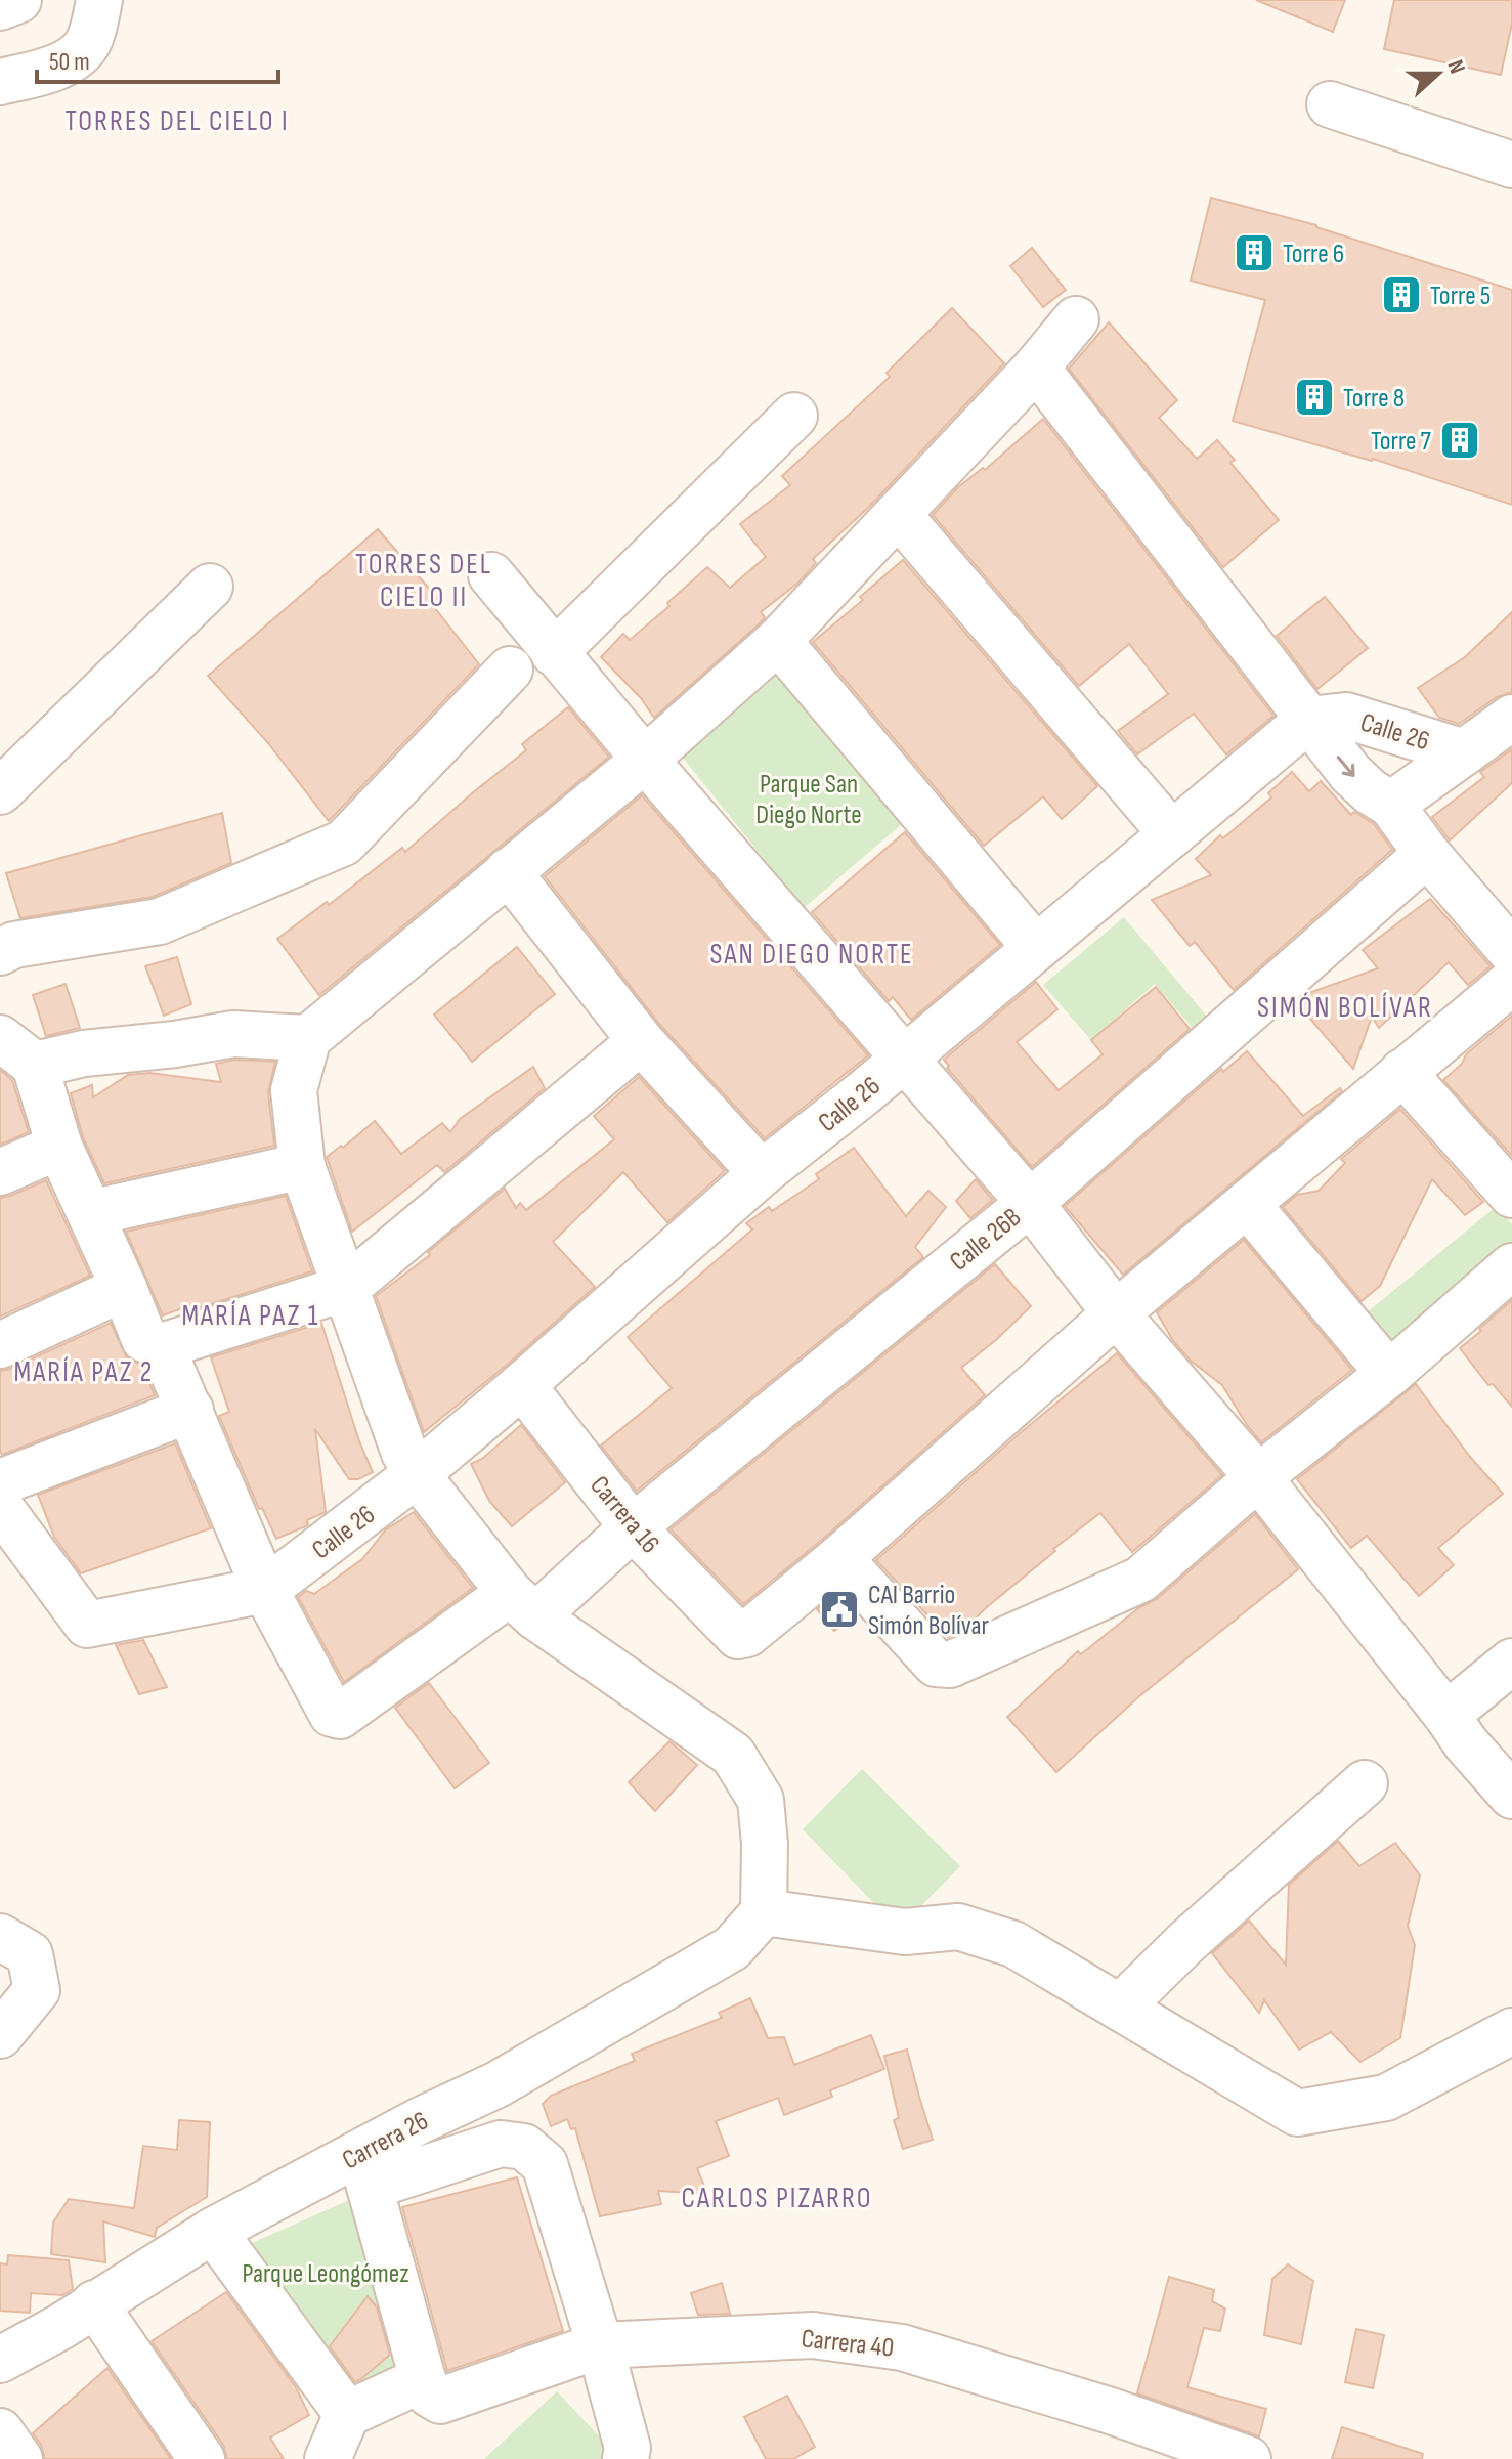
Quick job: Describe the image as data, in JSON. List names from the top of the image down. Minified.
{"streets":{"street":["Calle 26","Calle 26B","Carrera 16","Carrera 26","Carrera 40"]},"crossings":[["Calle 26","Calle 26B"],["Calle 26","Carrera 16"],["Calle 26B","Carrera 16"]],"districts":["TORRES DEL CIELO I","TORRES DEL CIELO II","SAN DIEGO NORTE","SIMÓN BOLÍVAR","MARÍA PAZ 1","MARÍA PAZ 2","CARLOS PIZARRO"],"parks":["Parque San Diego Norte","Parque Leongómez"],"places":{"building":["Torre 6","Torre 5","Torre 8","Torre 7"],"public building":["CAI Barrio Simón Bolívar"]},"scale_bar":"50 m","north":"right"}
